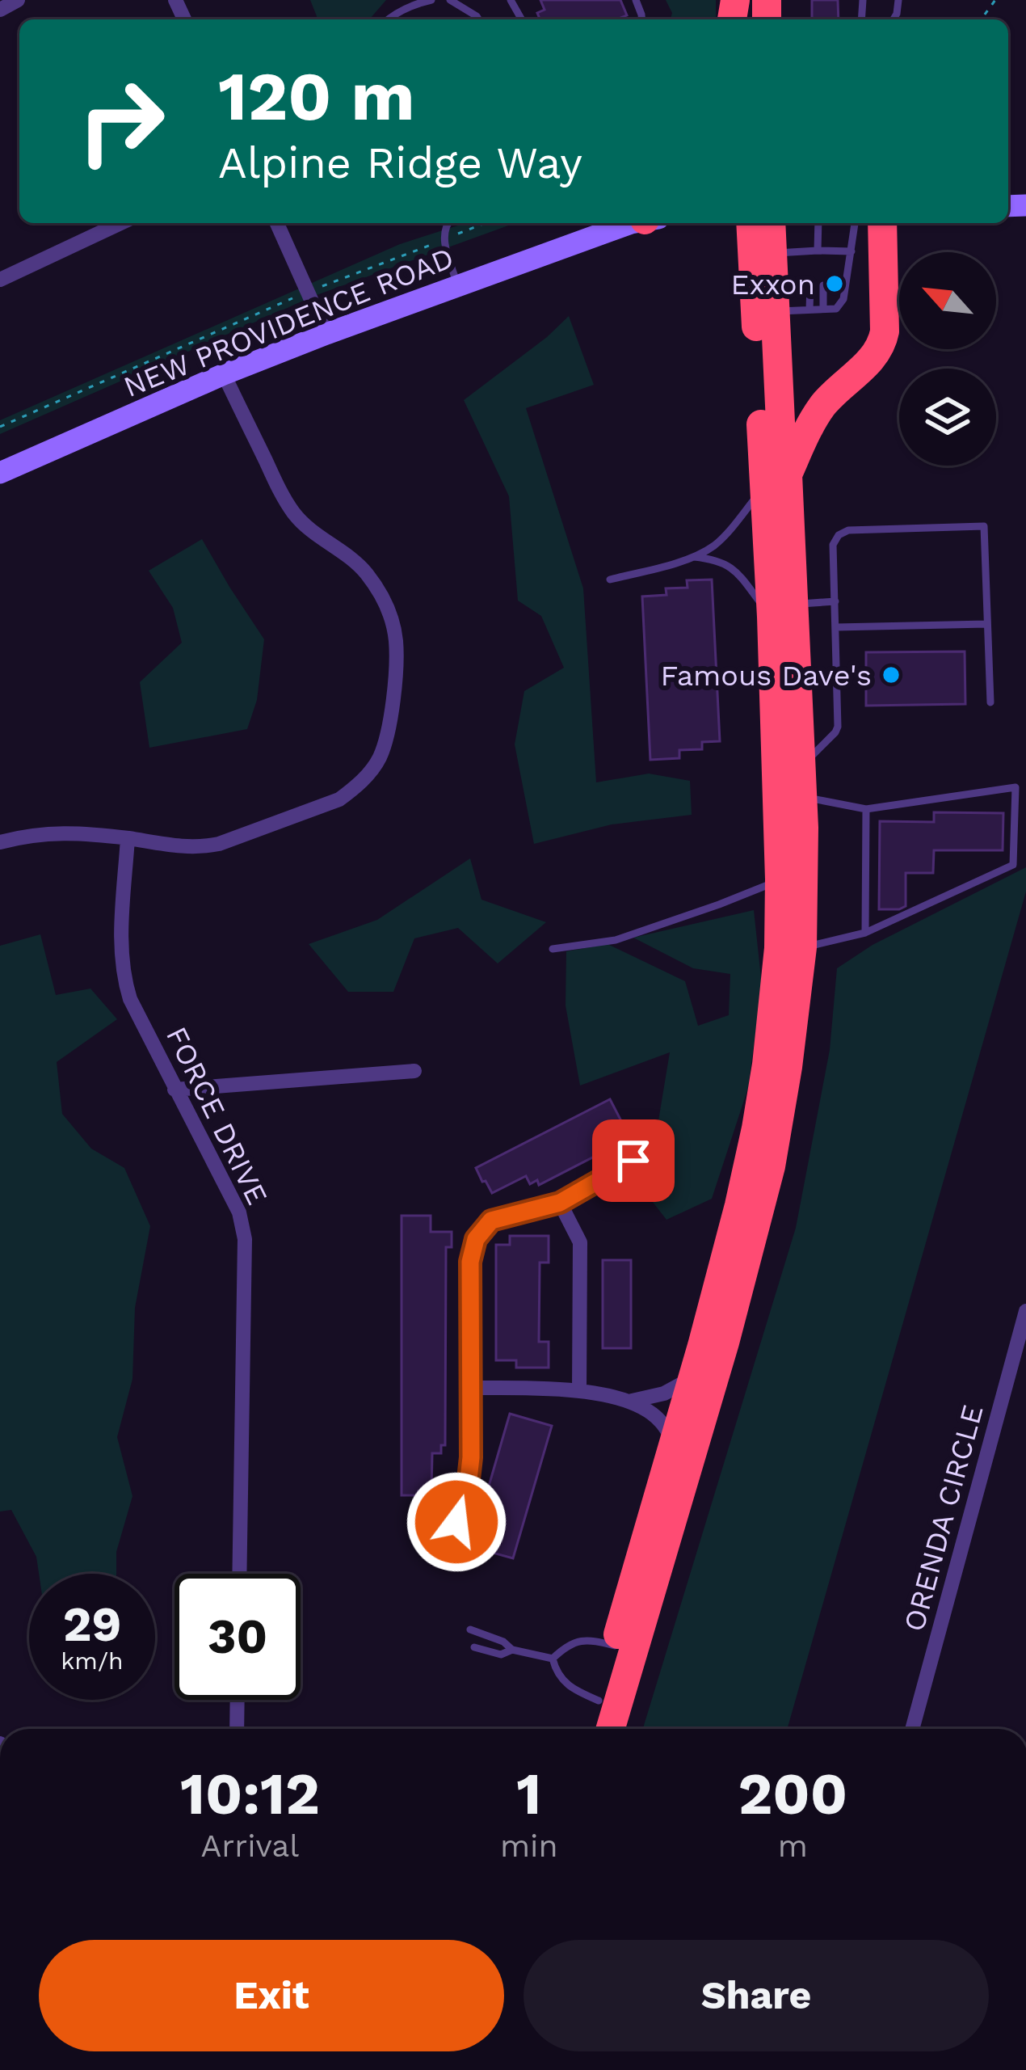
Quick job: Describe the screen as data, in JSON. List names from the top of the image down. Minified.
{"streets":{"street":["NEW PROVIDENCE ROAD","FORCE DRIVE","ORENDA CIRCLE"]},"places":["Exxon","Famous Dave's"],"north":"top left","page":{"turn":["120 m","Alpine Ridge Way"],"speed":"29 km/h","limit":"30","eta":["10:12","Arrival","1","min","200","m"],"buttons":["Exit","Share"]}}
